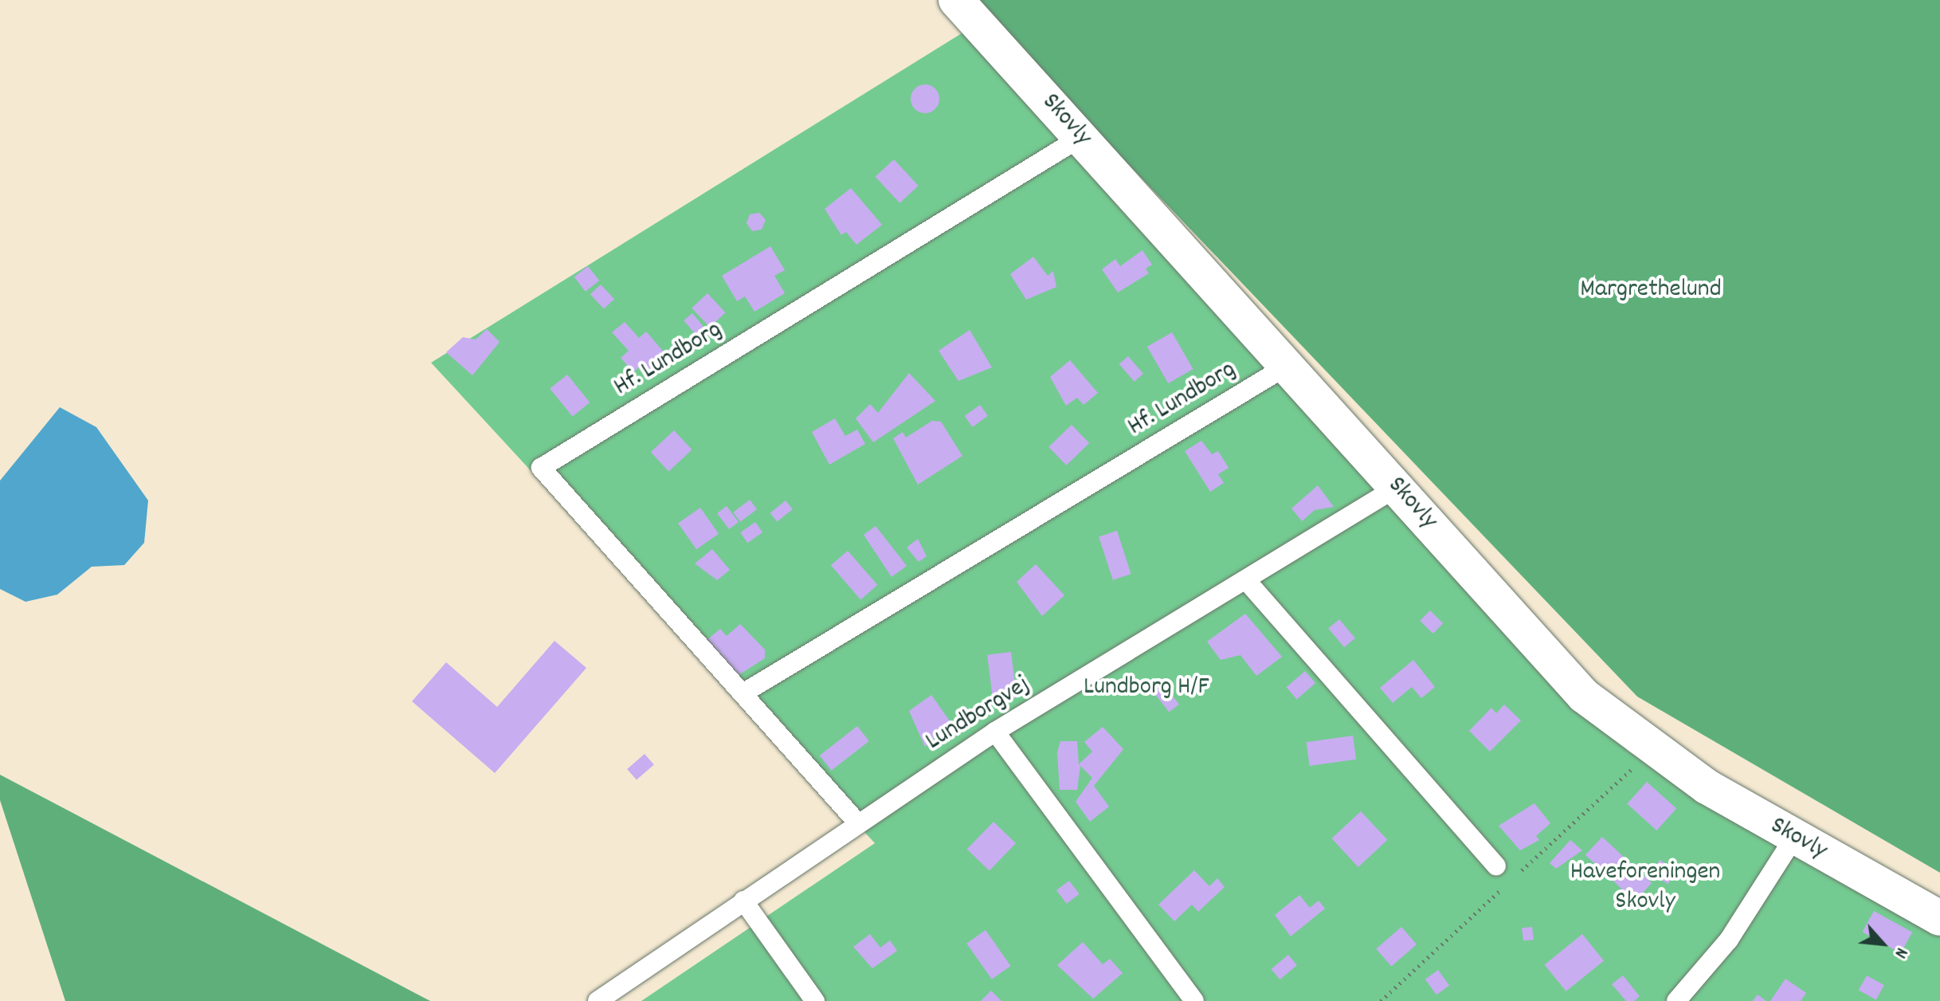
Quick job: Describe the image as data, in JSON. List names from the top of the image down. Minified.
{"streets":{"street":["Skovly"],"lane":["Hf. Lundborg","Lundborgvej"]},"crossings":[["Skovly","Hf. Lundborg"],["Skovly","Lundborgvej"],["Hf. Lundborg","Lundborgvej"]],"parks":["Margrethelund","Lundborg H/F","Haveforeningen Skovly"],"north":"bottom right"}
